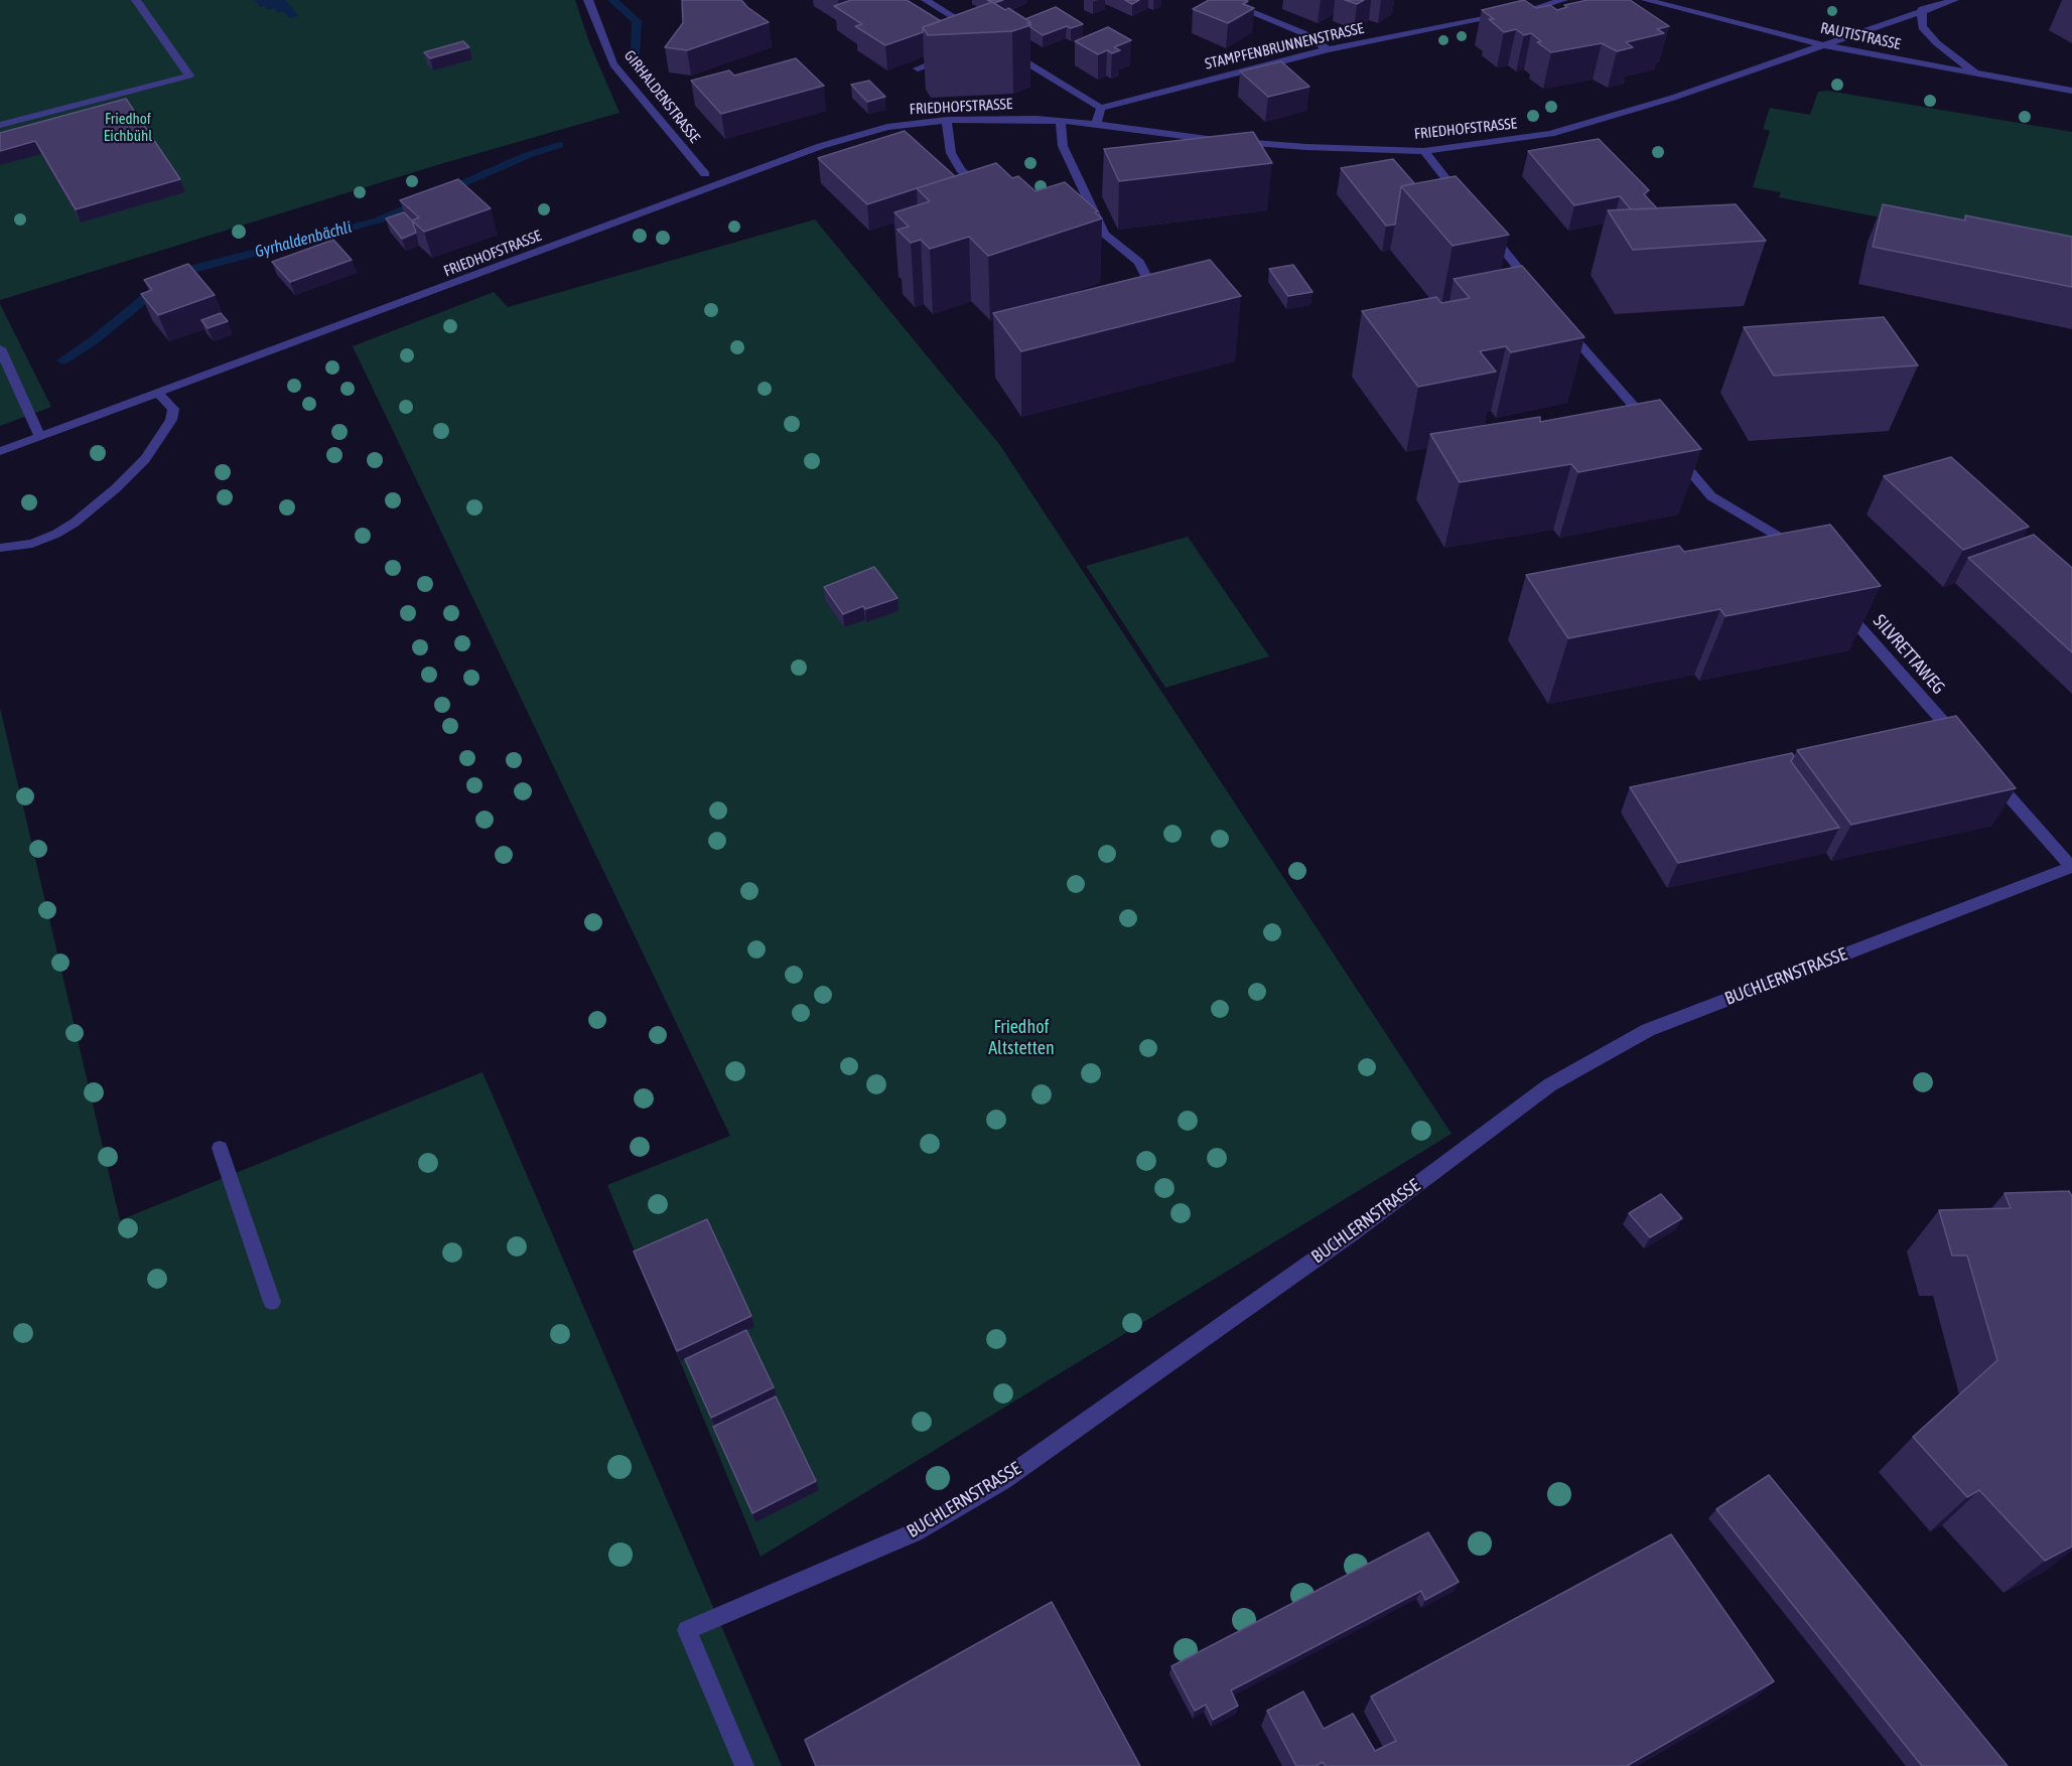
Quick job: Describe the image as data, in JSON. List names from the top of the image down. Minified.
{"streets":{"street":["RAUTISTRASSE","STAMPFENBRUNNENSTRASSE","GIRHALDENSTRASSE","FRIEDHOFSTRASSE","SILVRETTAWEG","BUCHLERNSTRASSE"]},"crossings":[["RAUTISTRASSE","FRIEDHOFSTRASSE"]],"water":["Gyrhaldenbächli"],"parks":["Friedhof Eichbühl","Friedhof Altstetten"]}
